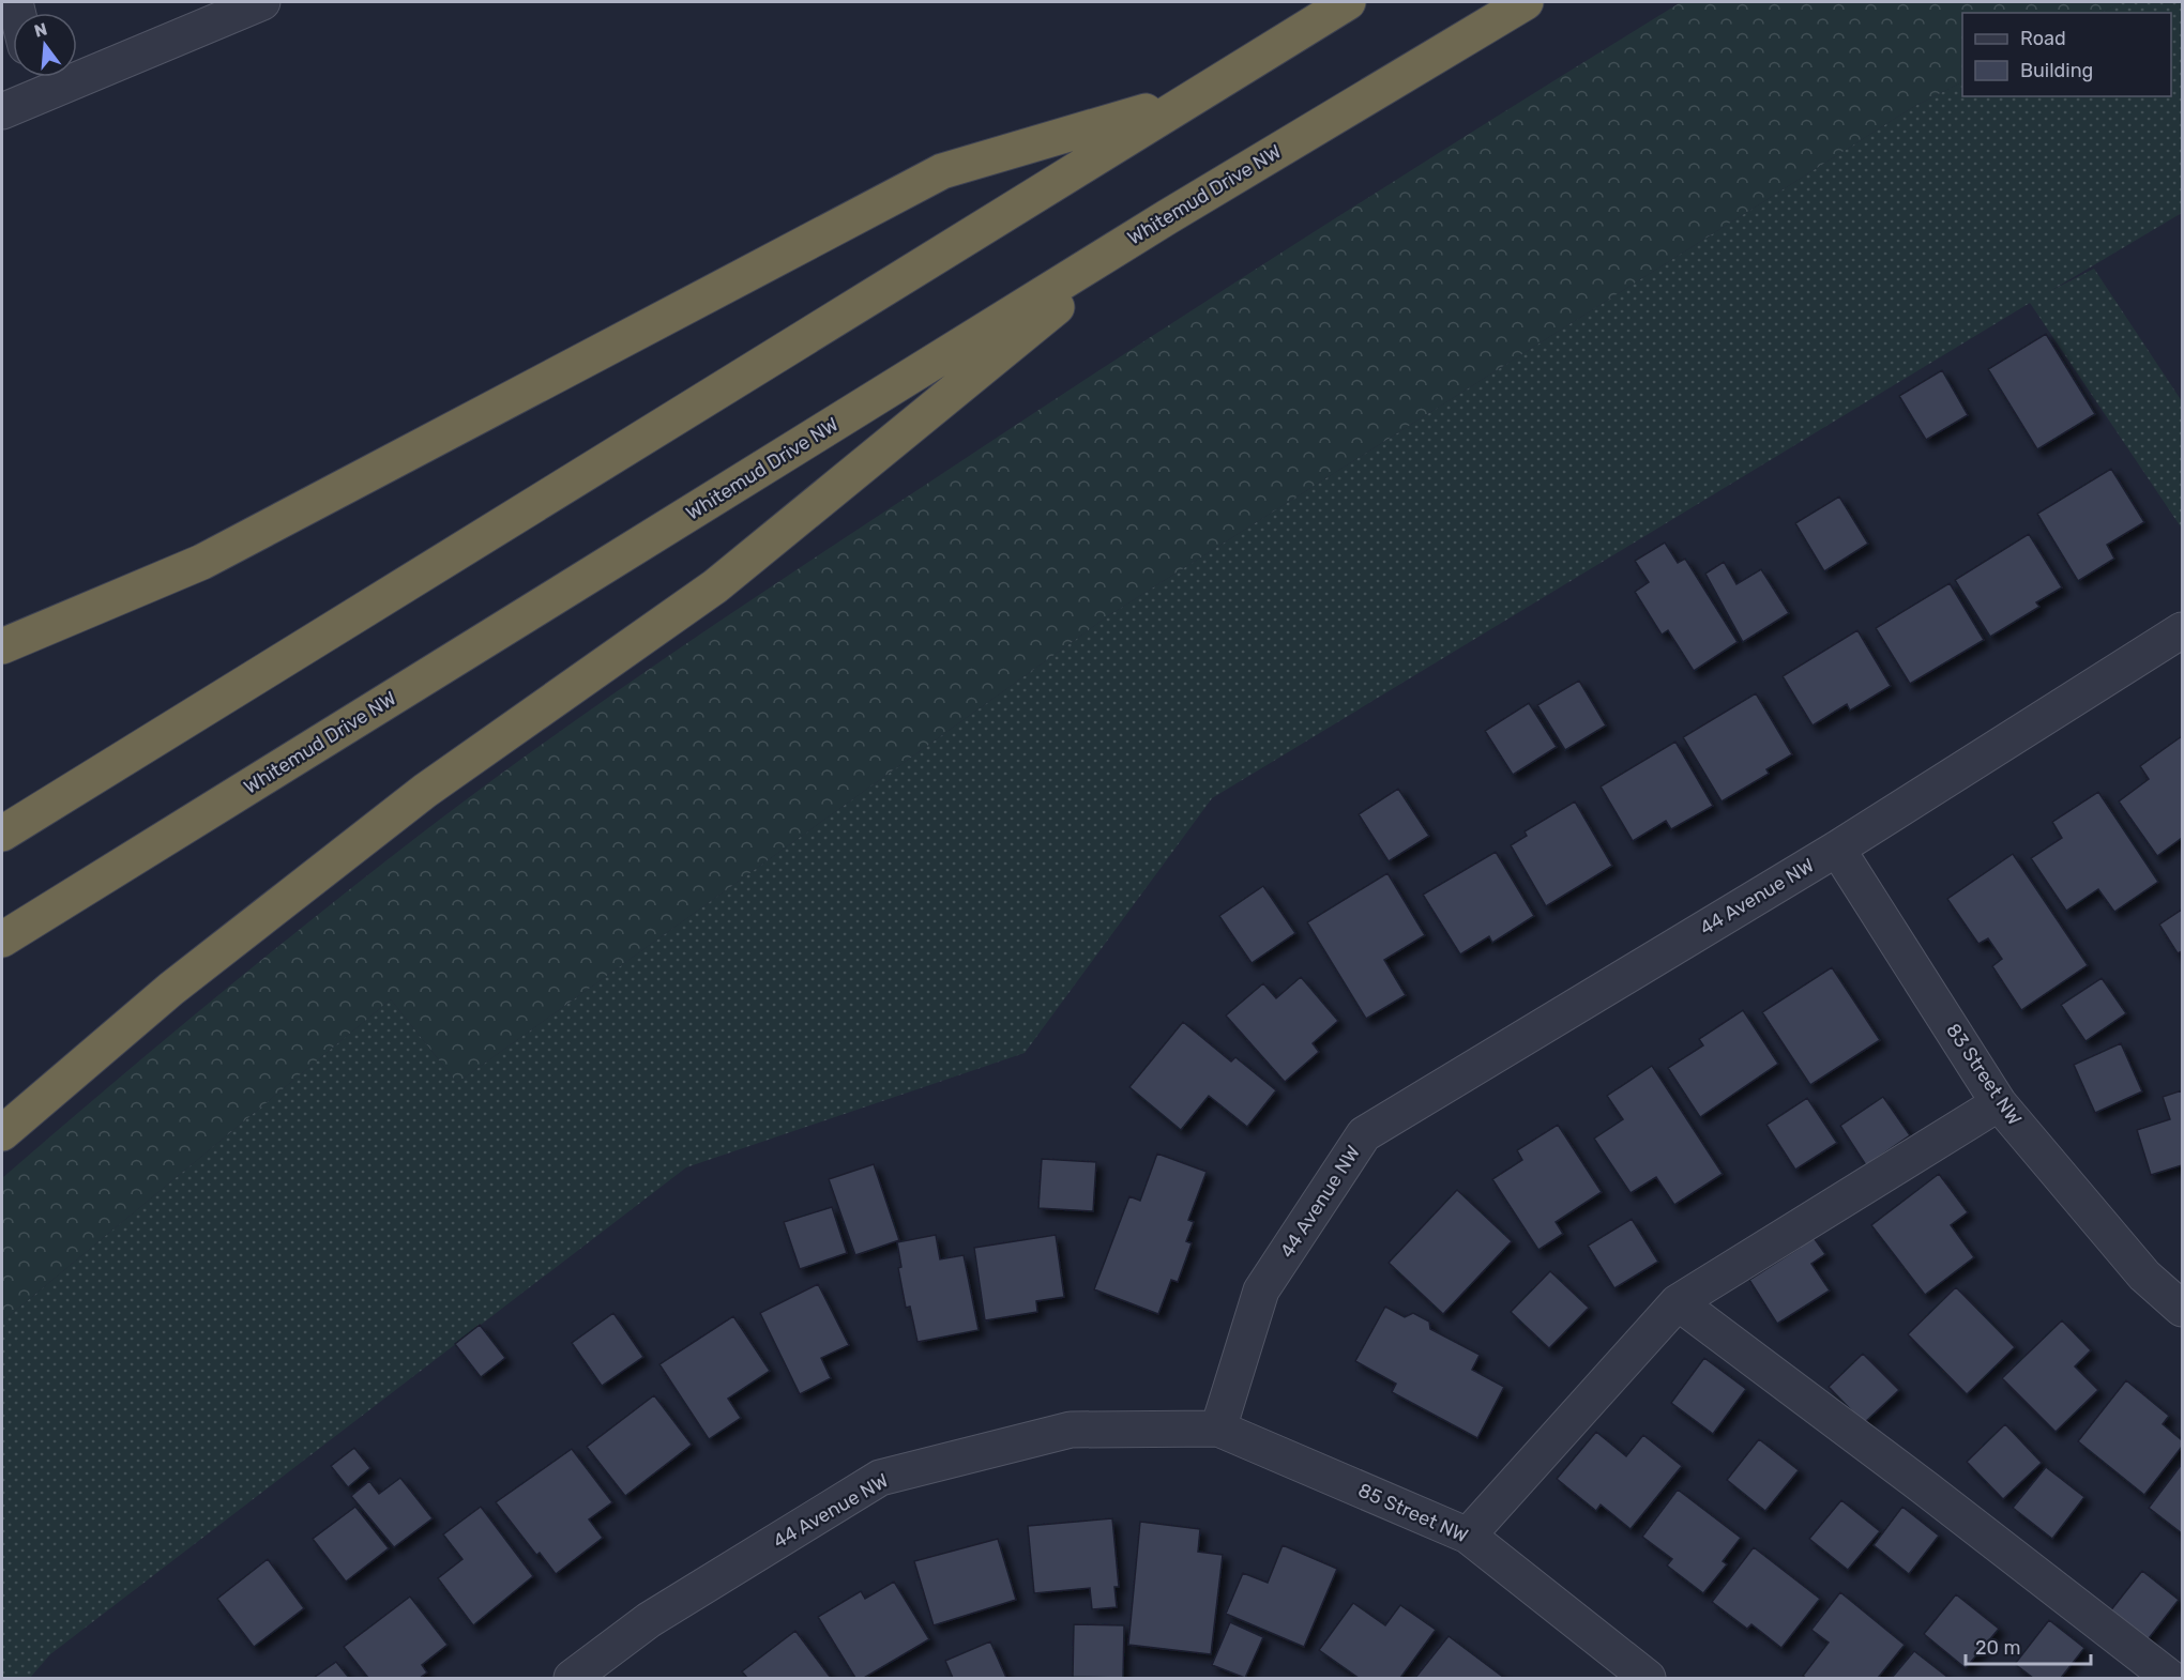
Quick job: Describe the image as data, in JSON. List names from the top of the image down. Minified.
{"streets":{"highway":["Whitemud Drive NW"],"street":["44 Avenue NW","83 Street NW","85 Street NW"]},"crossings":[["44 Avenue NW","83 Street NW"],["44 Avenue NW","85 Street NW"]],"legend":["Road","Building"],"scale_bar":"20 m","north":"top"}
